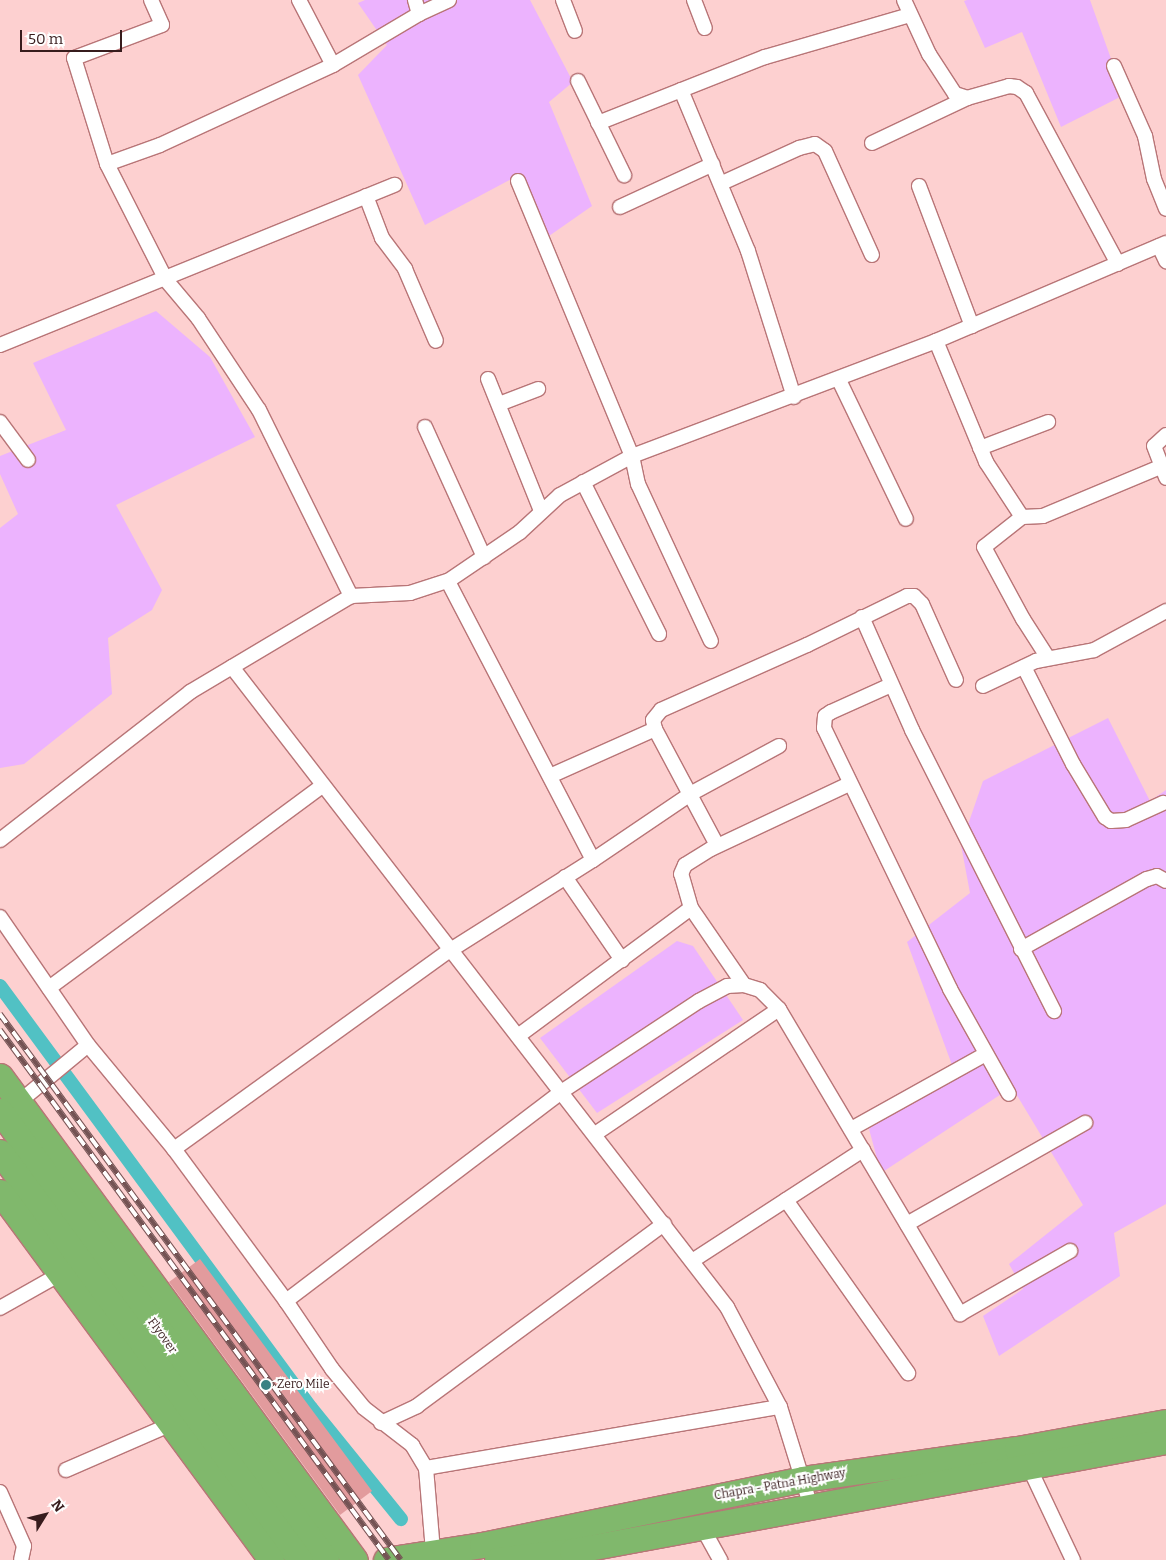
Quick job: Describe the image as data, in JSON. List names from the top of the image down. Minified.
{"streets":{"highway":["Flyover","Chapra - Patna Highway"]},"places":["Zero Mile"],"scale_bar":"50 m","north":"top right"}
